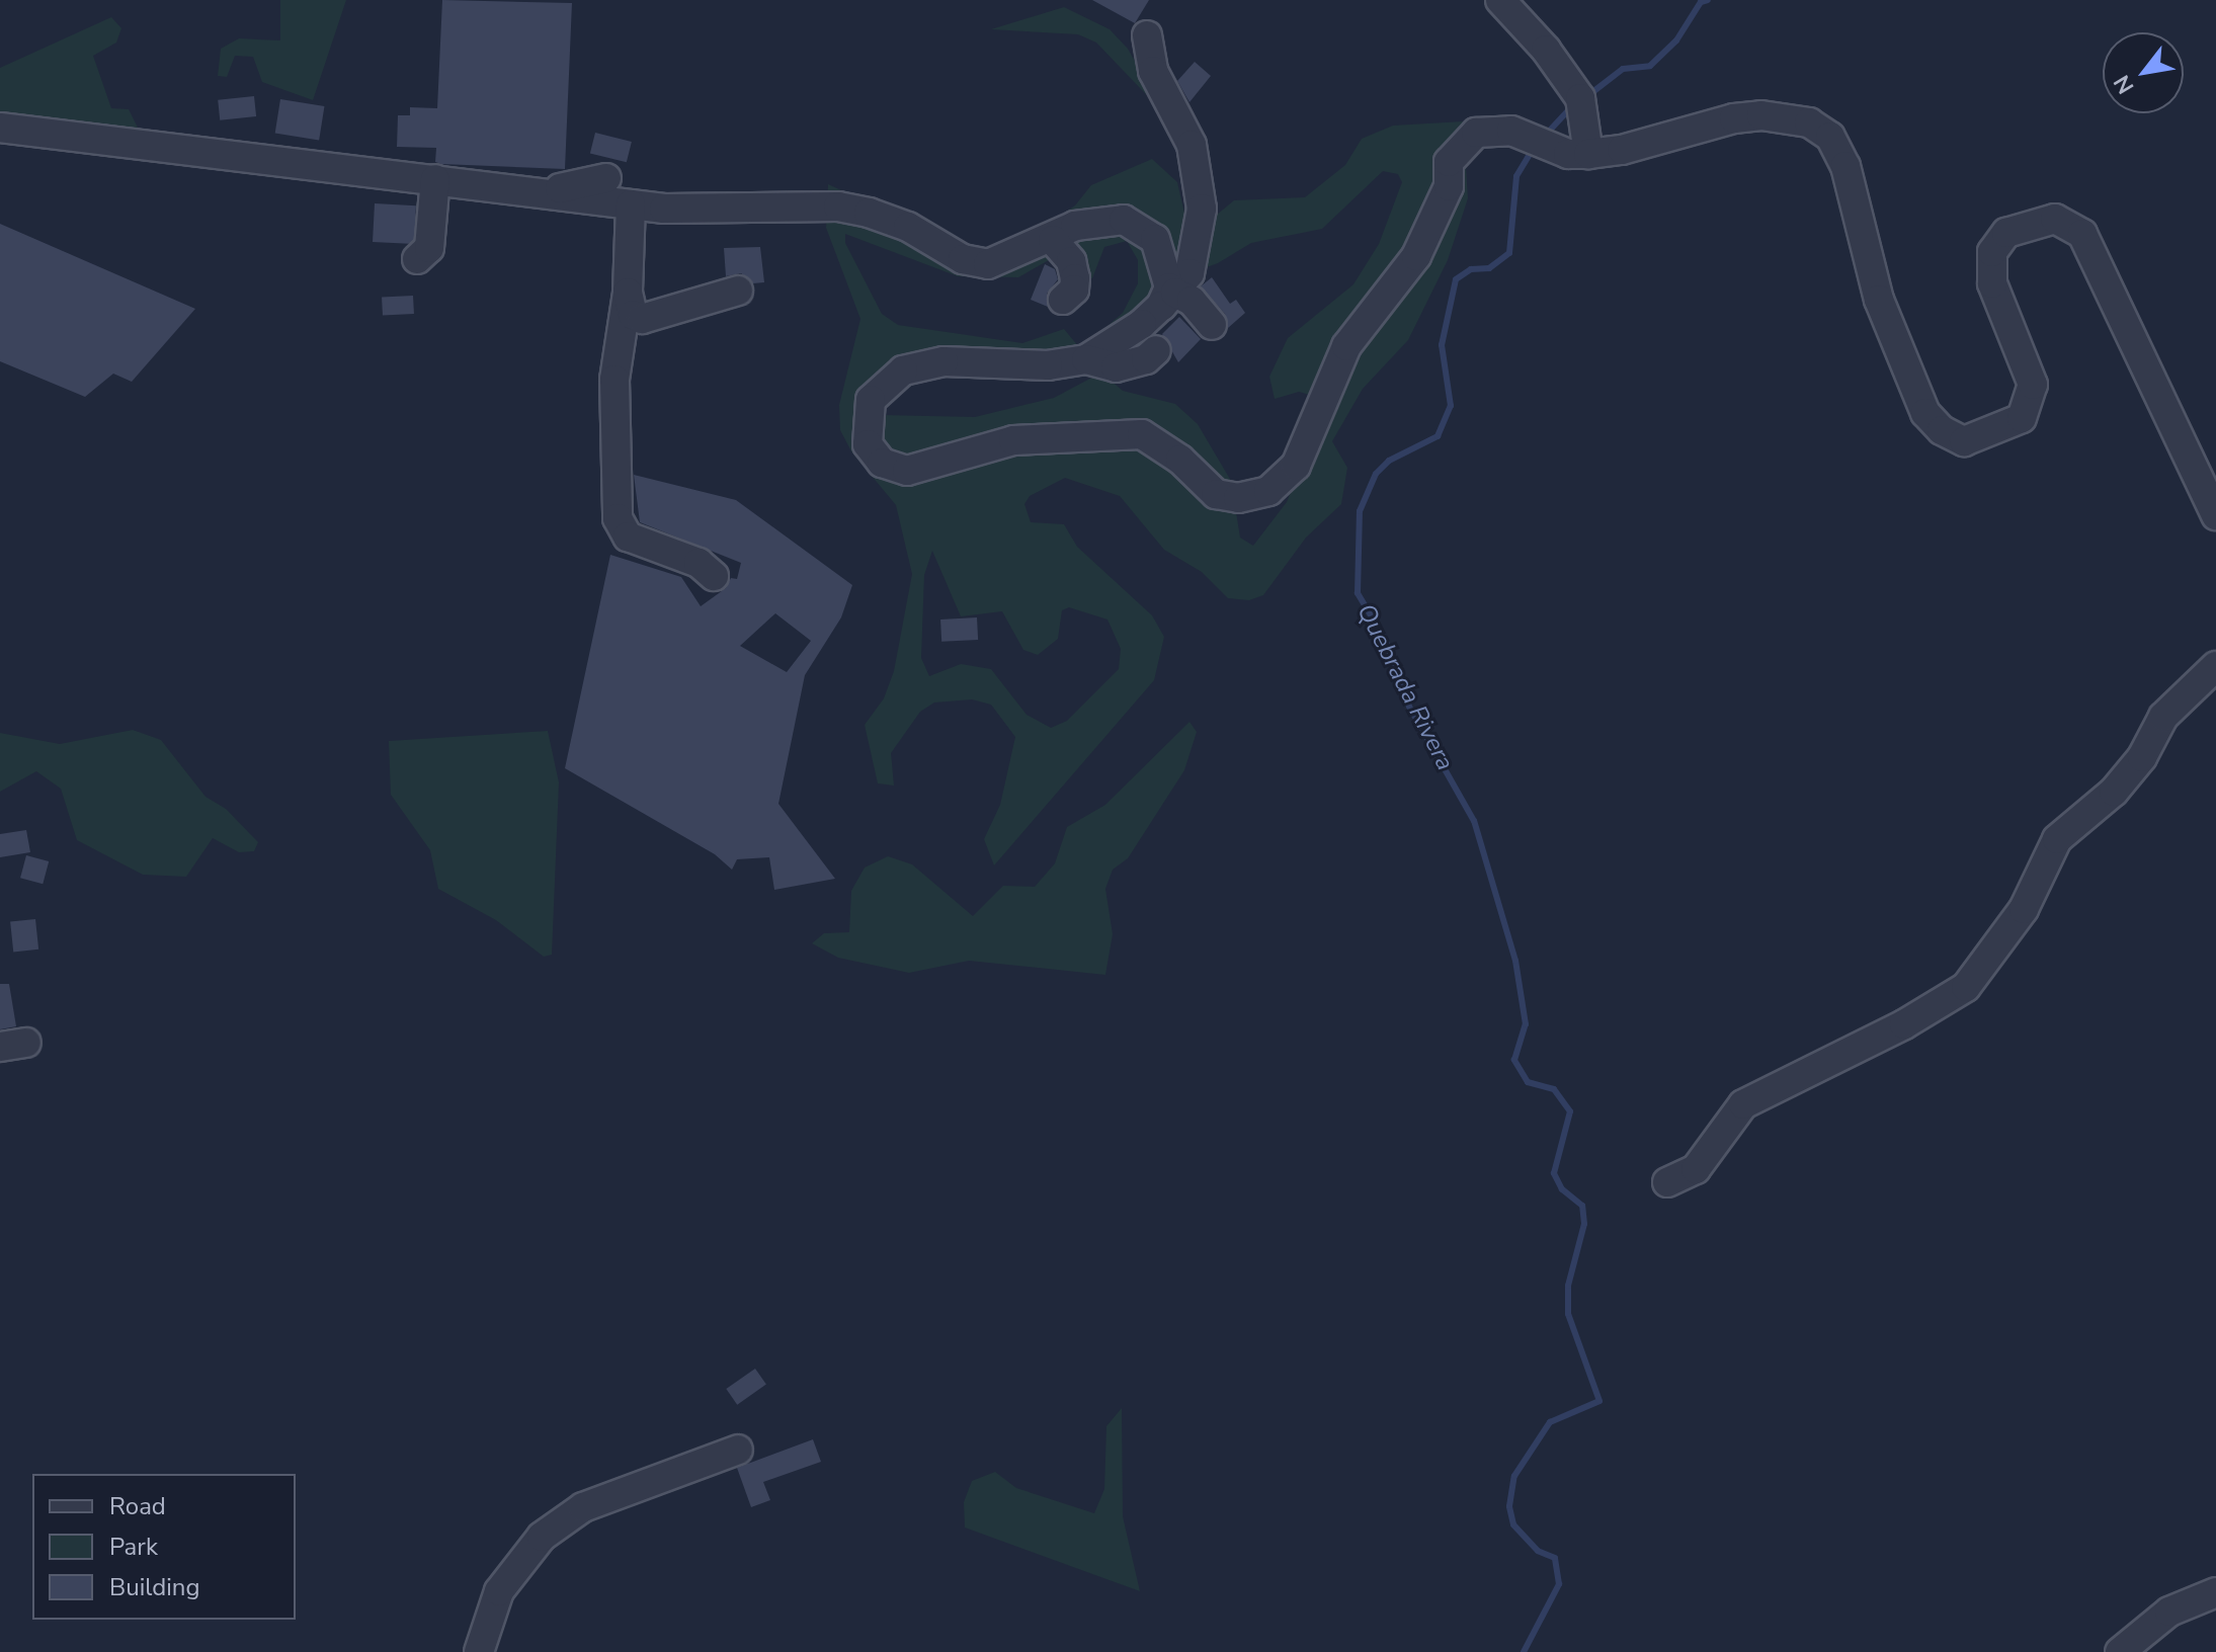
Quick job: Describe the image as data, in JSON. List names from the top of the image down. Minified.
{"water":["Quebrada Rivera"],"legend":["Road","Park","Building"],"north":"bottom left"}
